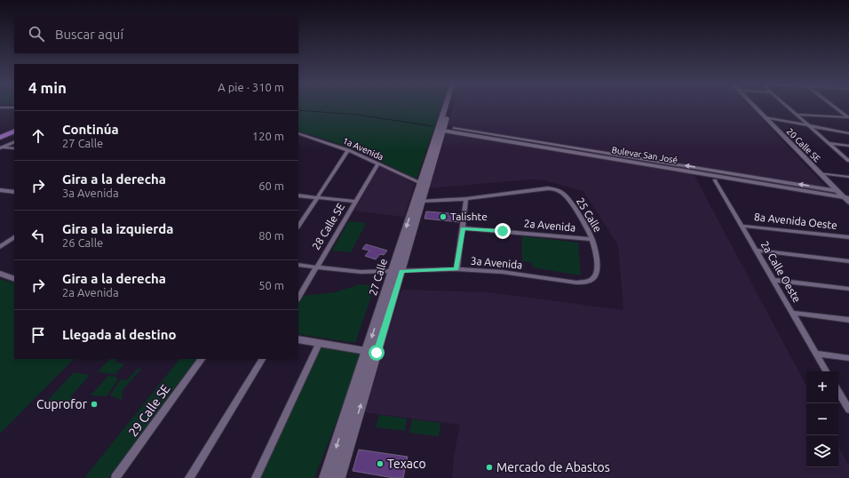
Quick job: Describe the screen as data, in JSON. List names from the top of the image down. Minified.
{"streets":{"main road":["27 Calle"],"street":["20 Calle SE","1a Avenida","Bulevar San José","25 Calle","8a Avenida Oeste","2a Avenida","28 Calle SE","3a Avenida","2a Calle Oeste","29 Calle SE"]},"crossings":[["20 Calle SE","Bulevar San José"],["1a Avenida","28 Calle SE"],["1a Avenida","27 Calle"],["Bulevar San José","27 Calle"],["25 Calle","2a Avenida"],["25 Calle","3a Avenida"],["8a Avenida Oeste","2a Calle Oeste"],["28 Calle SE","3a Avenida"],["3a Avenida","27 Calle"]],"places":["Talishte","Cuprofor","Texaco","Mercado de Abastos"],"page":{"search":"Buscar aquí","heading":["4 min","A pie · 310 m"],"list":[["Continúa","27 Calle","120 m"],["Gira a la derecha","3a Avenida","60 m"],["Gira a la izquierda","26 Calle","80 m"],["Gira a la derecha","2a Avenida","50 m"],"Llegada al destino"],"map_buttons":["+","−"]}}
